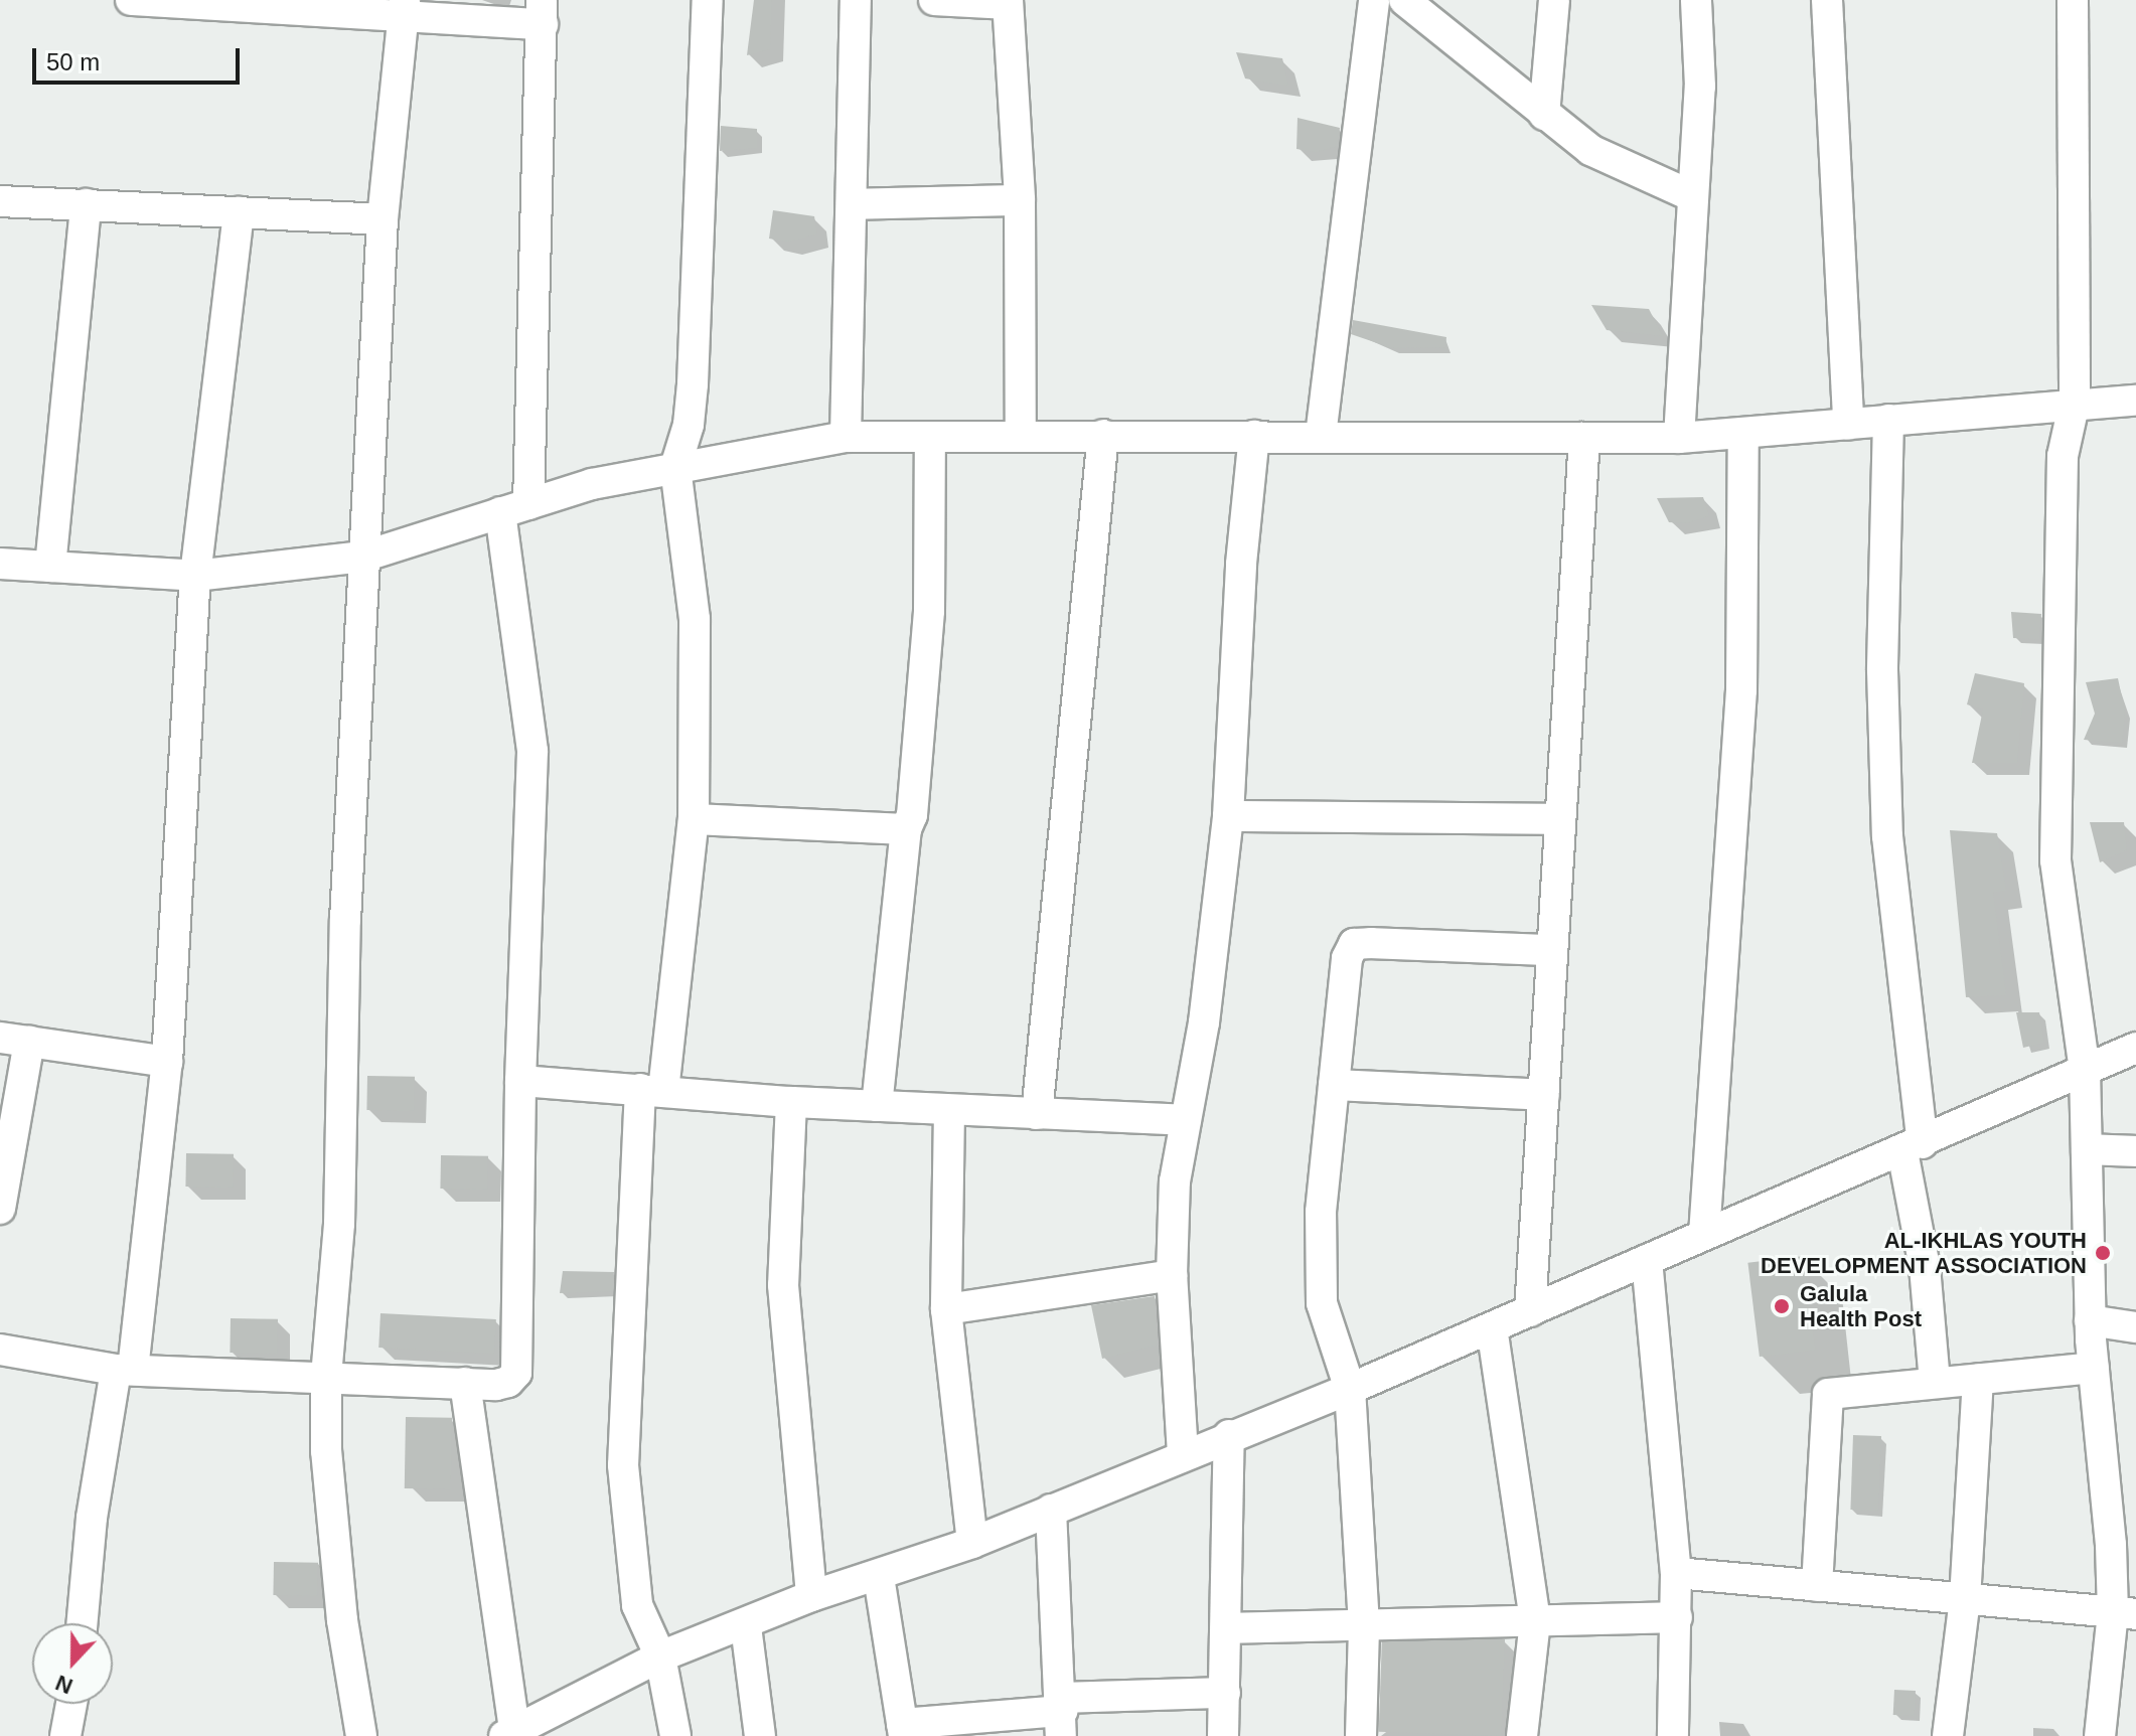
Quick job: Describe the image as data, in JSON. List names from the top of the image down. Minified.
{"places":["AL-IKHLAS YOUTH DEVELOPMENT ASSOCIATION","Galula Health Post"],"scale_bar":"50 m","north":"bottom"}
